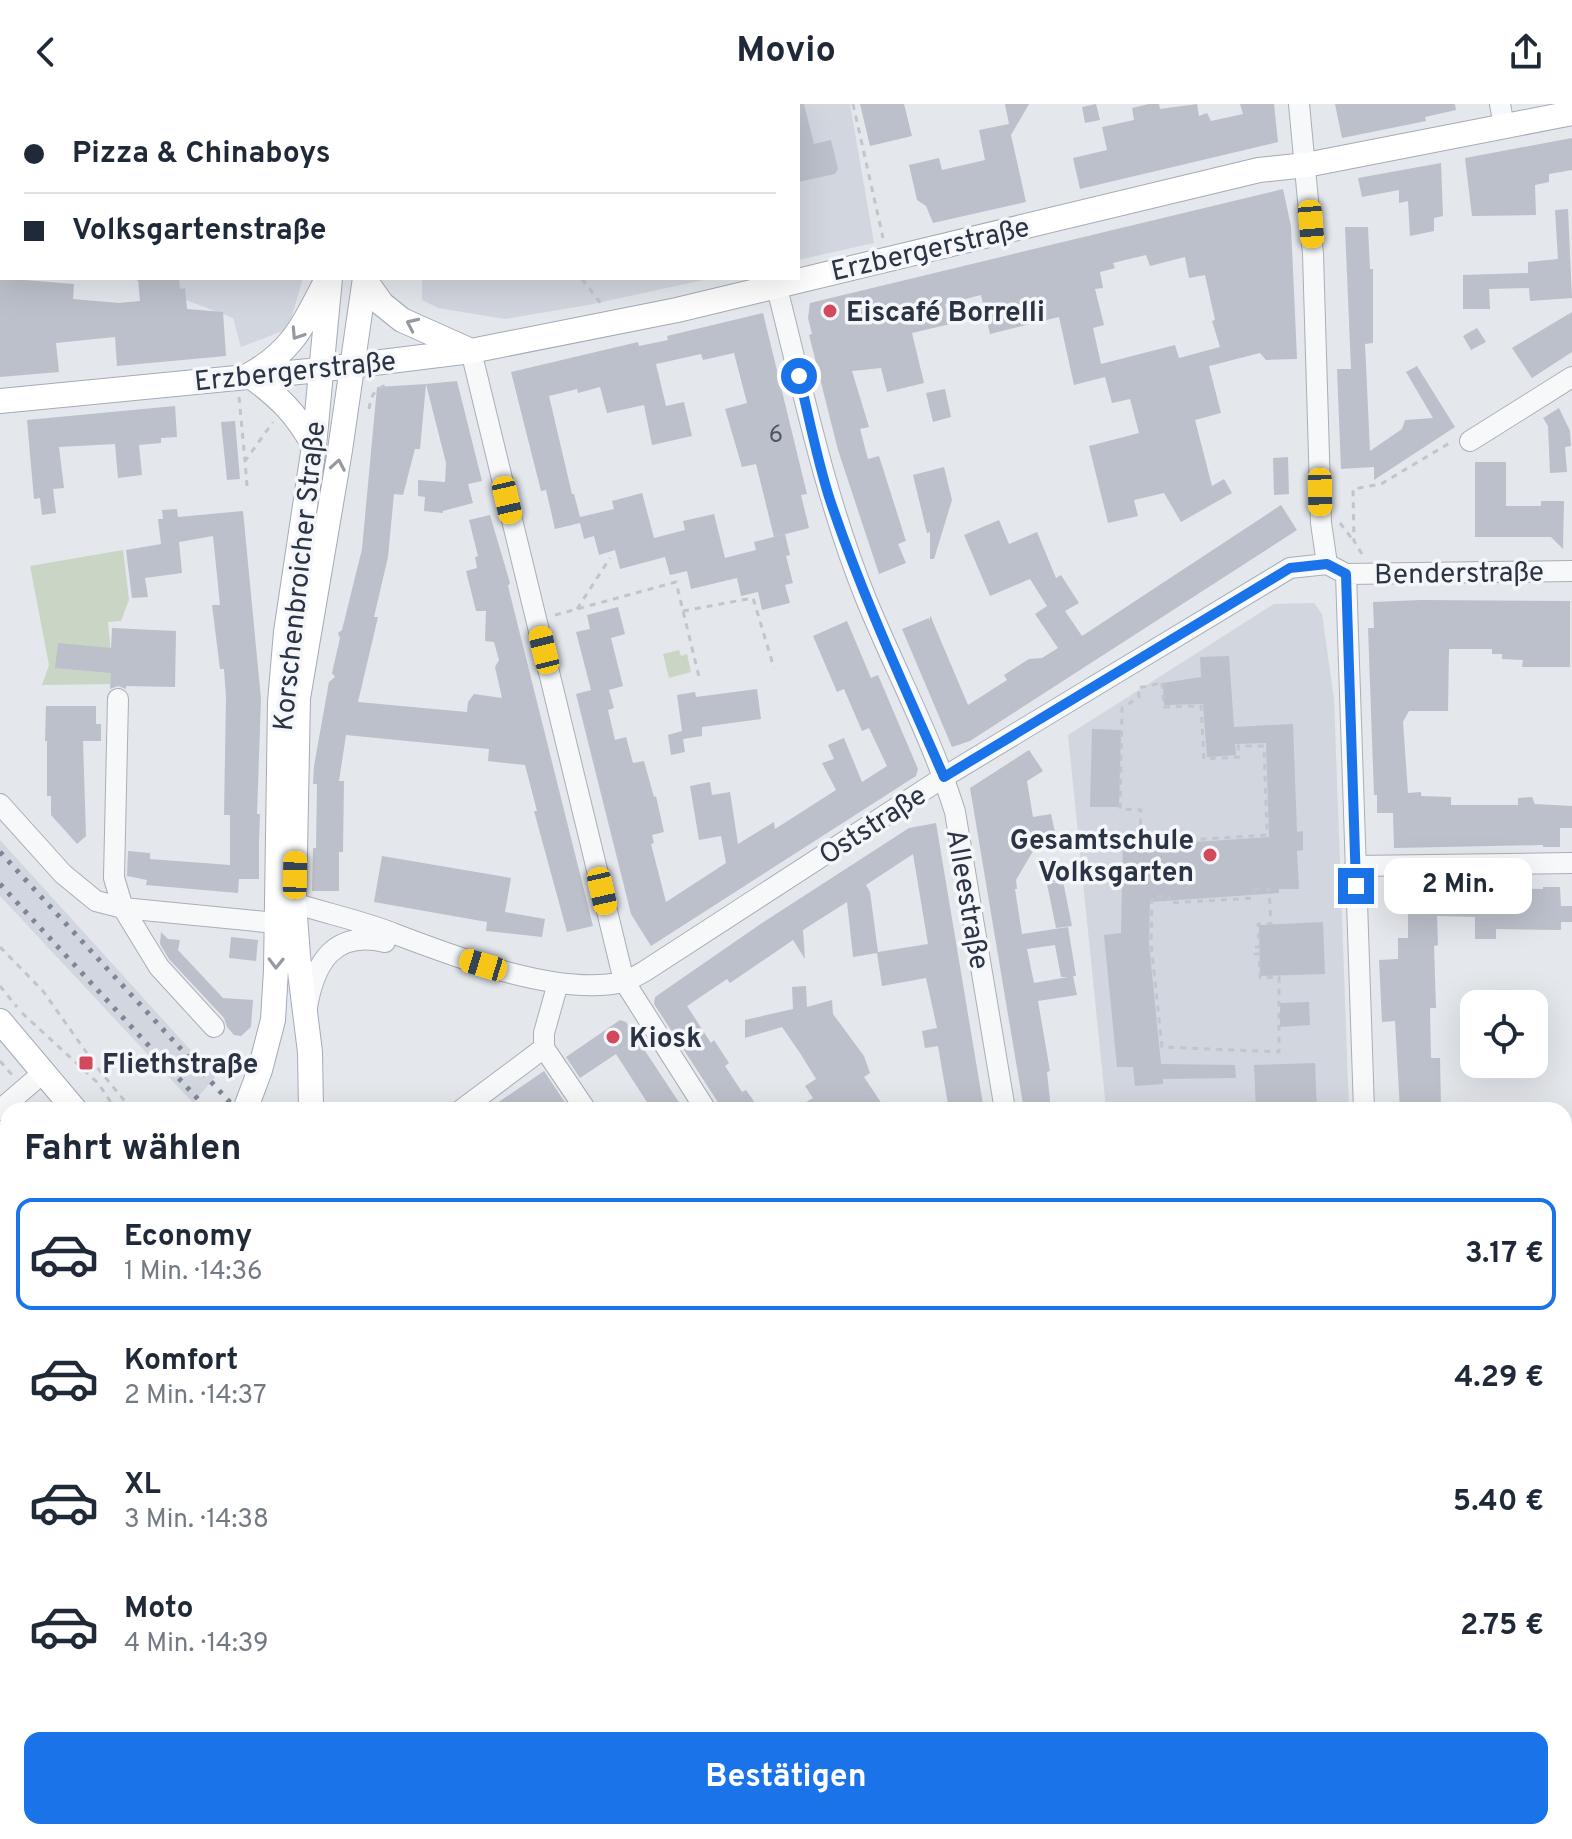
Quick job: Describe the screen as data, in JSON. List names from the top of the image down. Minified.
{"streets":{"main road":["Erzbergerstraße","Korschenbroicher Straße"],"street":["Benderstraße","Oststraße","Alleestraße"]},"crossings":[["Erzbergerstraße","Korschenbroicher Straße"],["Erzbergerstraße","Alleestraße"],["Korschenbroicher Straße","Oststraße"],["Oststraße","Alleestraße"]],"places":{"other":["Eiscafé Borrelli","Gesamtschule Volksgarten","Kiosk"],"transit":["Fliethstraße"]},"house_numbers":["6"],"page":{"header":"Movio","banner":["Pizza & Chinaboys","Volksgartenstraße"],"bubble":"2 Min.","heading":"Fahrt wählen","list":[{"name":"Economy","note":"1 Min. · 14:36","value":"3.17 €"},{"name":"Komfort","note":"2 Min. · 14:37","value":"4.29 €"},{"name":"XL","note":"3 Min. · 14:38","value":"5.40 €"},{"name":"Moto","note":"4 Min. · 14:39","value":"2.75 €"}],"buttons":"Bestätigen"}}
